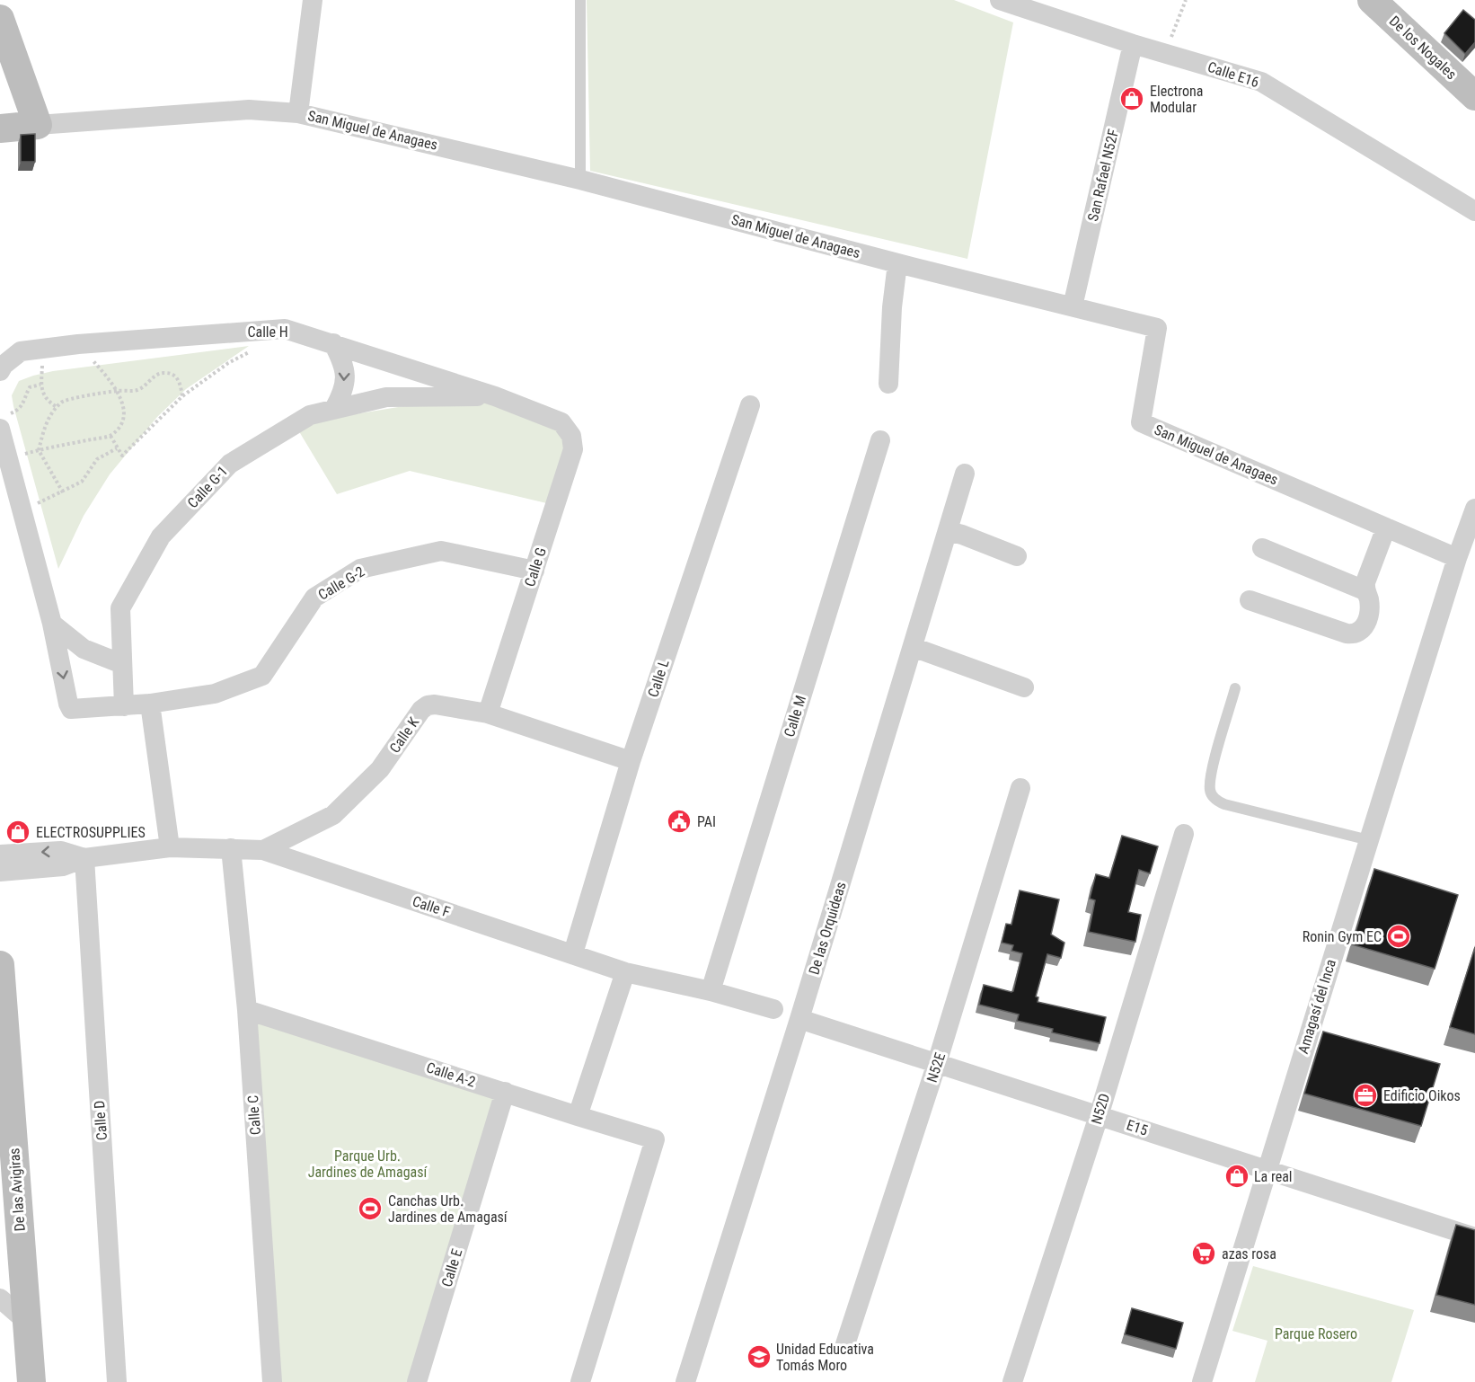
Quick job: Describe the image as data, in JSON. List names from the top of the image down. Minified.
{"streets":{"street":["De los Nogales","Calle E16","San Miguel de Anagaes","San Rafael N52F","Calle H","Calle G-1","Calle G","Calle G-2","Calle L","Calle M","Calle K","Calle F","De las Orquideas","Amagasí del Inca","N52E","Calle A-2","N52D","Calle C","Calle D","E15","De las Avigiras","Calle E"]},"crossings":[["Calle E16","San Rafael N52F"],["San Miguel de Anagaes","San Rafael N52F"],["San Miguel de Anagaes","Amagasí del Inca"],["Calle H","Calle G-1"],["Calle H","Calle G"],["Calle G-1","Calle G-2"],["Calle G","Calle G-2"],["Calle G","Calle K"],["Calle L","Calle K"],["Calle L","Calle F"],["Calle M","Calle F"],["Calle K","Calle F"],["Calle F","Calle C"],["Calle F","Calle D"],["De las Orquideas","E15"],["Amagasí del Inca","E15"],["N52E","E15"],["Calle A-2","Calle C"],["Calle A-2","Calle E"],["N52D","E15"]],"parks":["Parque Urb. Jardines de Amagasí","Parque Rosero"],"places":{"shop":["Electrona Modular","ELECTROSUPPLIES","La real"],"public building":["PAI"],"sports":["Ronin Gym EC","Canchas Urb. Jardines de Amagasí"],"office":["Edificio Oikos"],"supermarket":["azas rosa"],"school or university":["Unidad Educativa Tomás Moro"]}}
